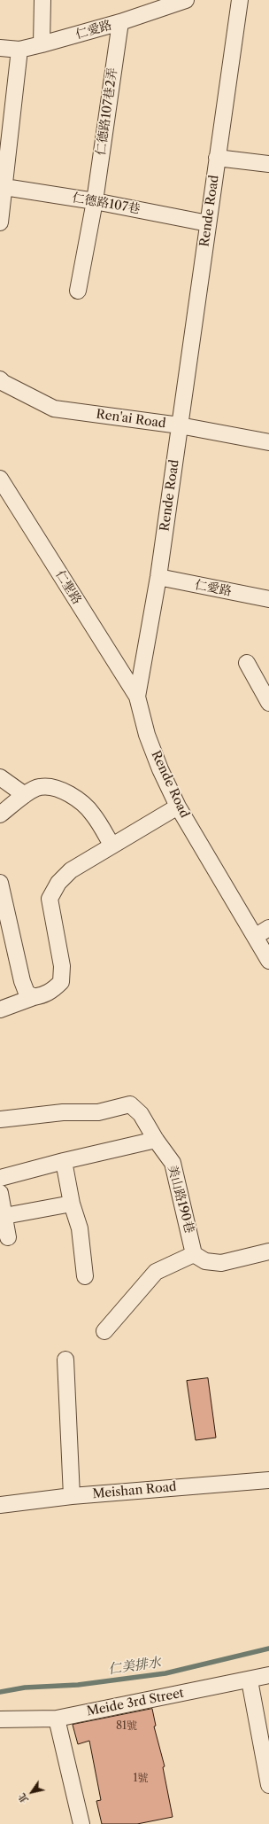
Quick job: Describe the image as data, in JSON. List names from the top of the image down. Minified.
{"streets":{"street":["仁愛路","仁德路107巷2弄","仁德路107巷","Rende Road","Ren'ai Road","仁聖路","美山路190巷","Meishan Road","Meide 3rd Street"]},"crossings":[["仁愛路","仁德路107巷2弄"],["仁愛路","Rende Road"],["仁德路107巷2弄","仁德路107巷"],["仁德路107巷","Rende Road"],["Rende Road","Ren'ai Road"],["Rende Road","仁聖路"]],"water":["仁美排水"],"house_numbers":["81號","1號"],"north":"bottom left"}
